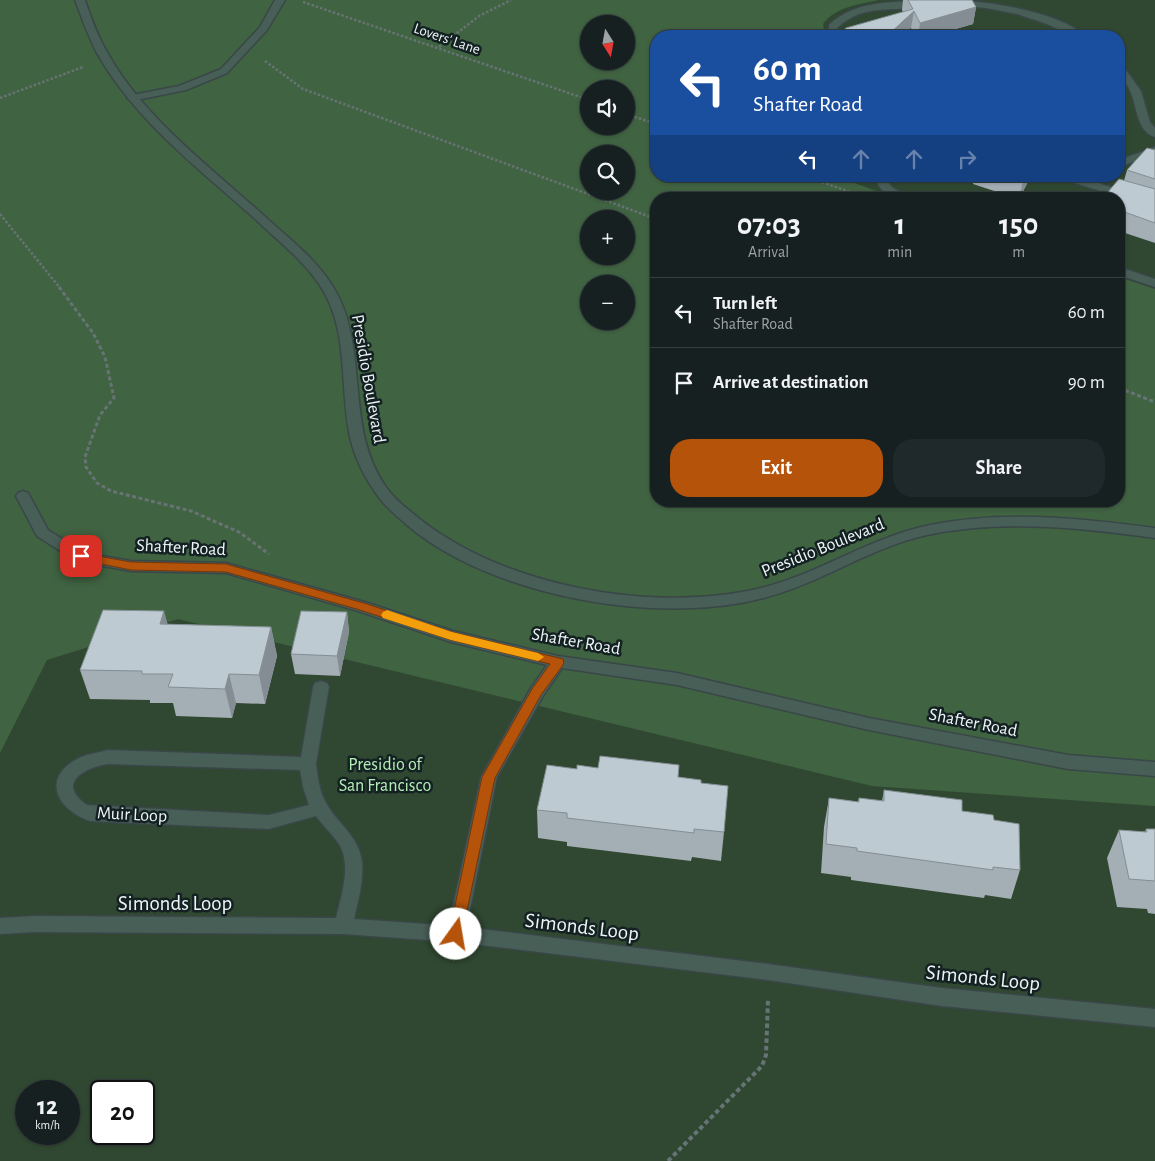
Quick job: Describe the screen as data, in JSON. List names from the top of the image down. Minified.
{"streets":{"street":["Presidio Boulevard","Shafter Road","Muir Loop","Simonds Loop"],"path":["Lovers' Lane"]},"parks":["Presidio of San Francisco"],"north":"bottom","page":{"map_buttons":["+","−"],"turn":["60 m","Shafter Road"],"eta":["07:03","Arrival","1","min","150","m"],"list":[{"name":"Turn left","note":"Shafter Road","value":"60 m"},{"name":"Arrive at destination","value":"90 m"}],"buttons":["Exit","Share"],"speed":"12 km/h","limit":"20"}}
